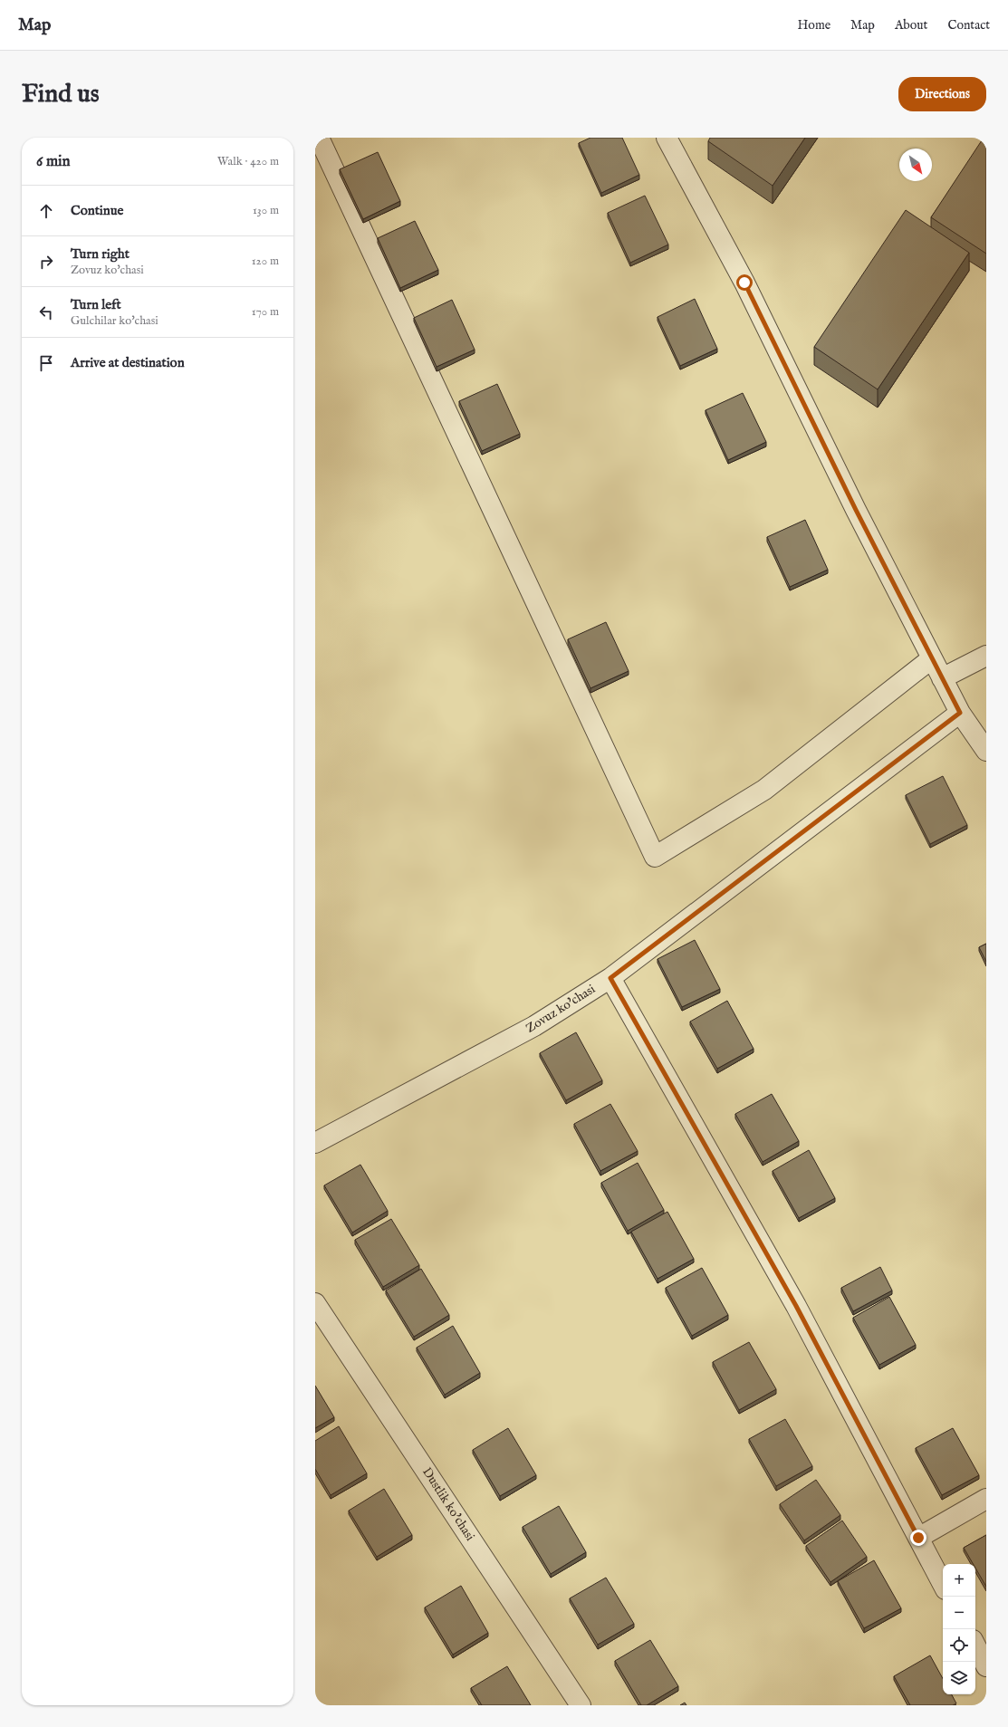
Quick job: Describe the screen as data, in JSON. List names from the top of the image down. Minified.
{"streets":{"street":["Zovuz ko'chasi","Dustlik ko'chasi"]},"north":"bottom right","page":{"header":"Map","nav":["Home","Map","About","Contact"],"buttons":"Directions","title":"Find us","heading":["6 min","Walk · 420 m"],"list":[["Continue","130 m"],["Turn right","Zovuz ko'chasi","120 m"],["Turn left","Gulchilar ko'chasi","170 m"],"Arrive at destination"],"map_buttons":["+","−"]}}
